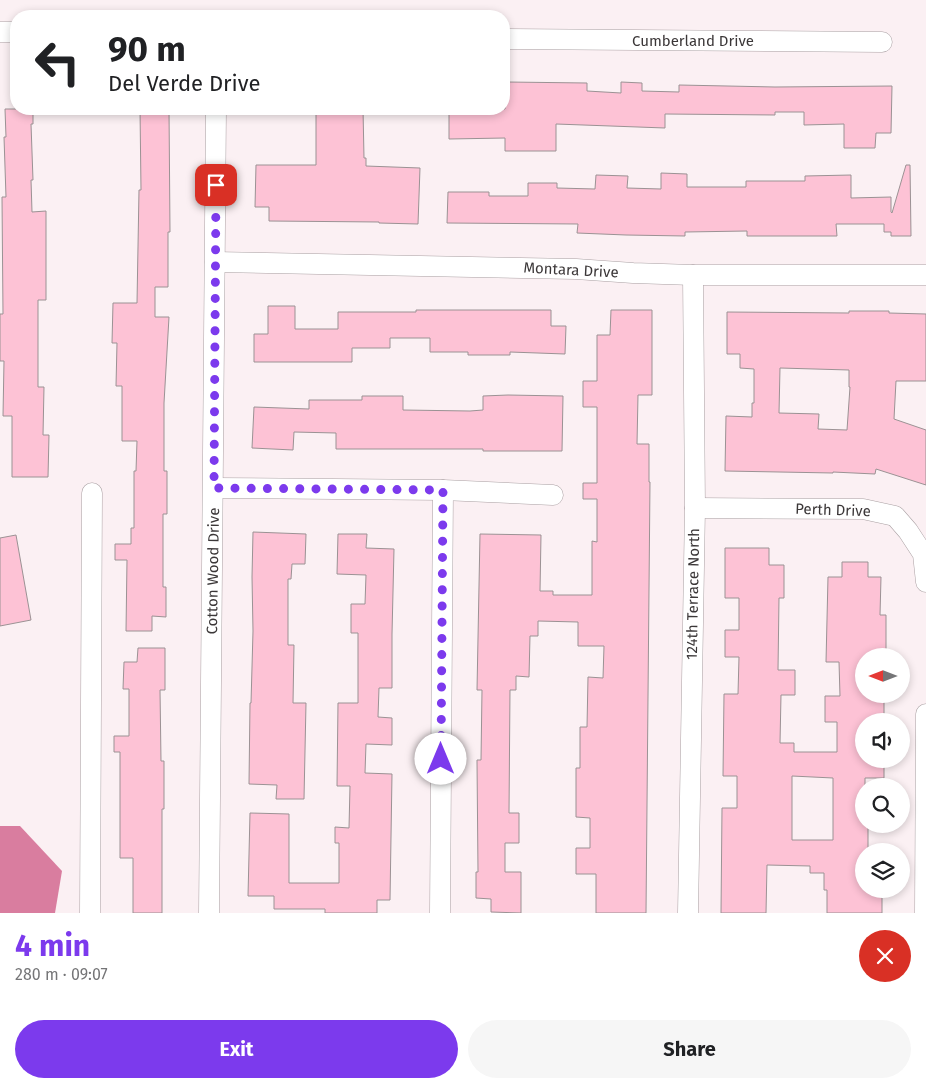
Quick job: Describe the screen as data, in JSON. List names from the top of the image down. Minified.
{"streets":{"street":["Cumberland Drive","Montara Drive","Perth Drive","Cotton Wood Drive","124th Terrace North"]},"crossings":[["Montara Drive","Cotton Wood Drive"],["Montara Drive","124th Terrace North"],["Perth Drive","124th Terrace North"]],"north":"left","page":{"turn":["90 m","Del Verde Drive"],"heading":["4 min","280 m · 09:07"],"buttons":["Exit","Share"]}}
